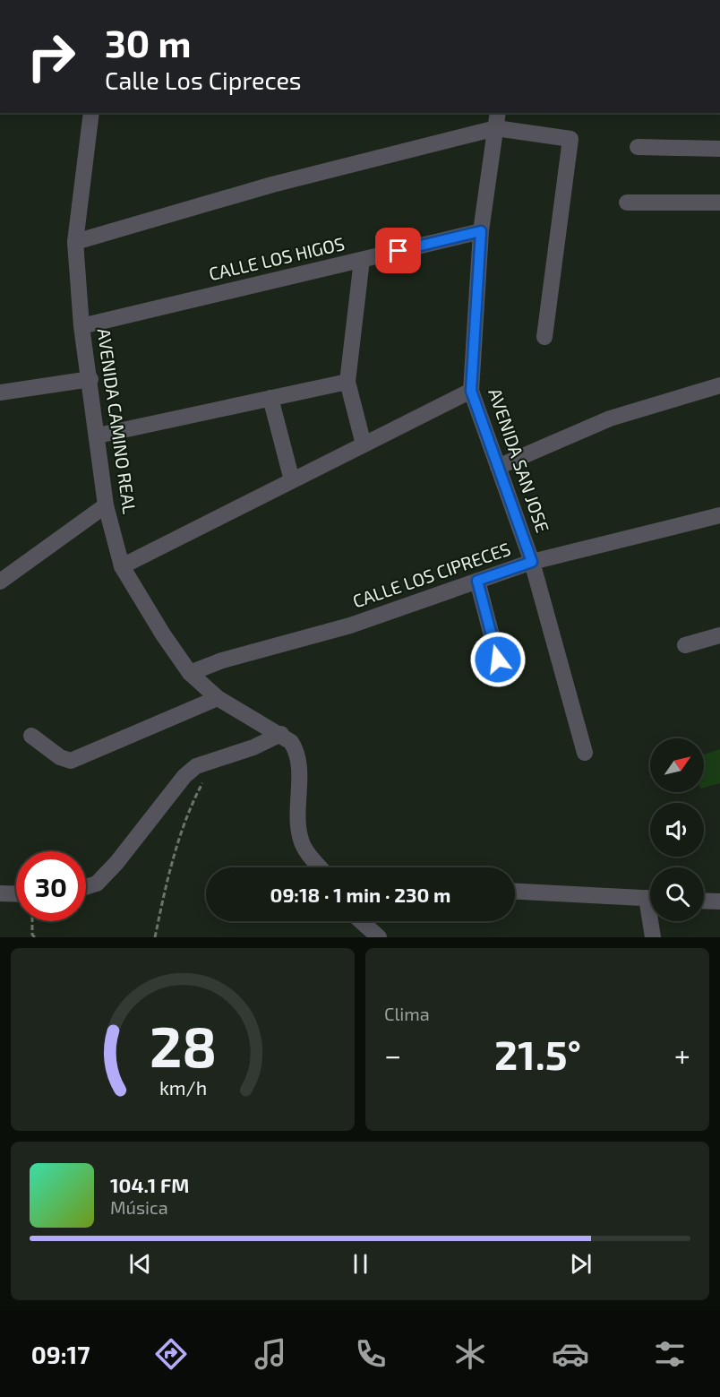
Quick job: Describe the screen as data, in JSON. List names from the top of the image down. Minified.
{"streets":{"street":["CALLE LOS HIGOS","AVENIDA CAMINO REAL","AVENIDA SAN JOSE","CALLE LOS CIPRECES"]},"crossings":[["CALLE LOS HIGOS","AVENIDA CAMINO REAL"],["CALLE LOS HIGOS","AVENIDA SAN JOSE"],["AVENIDA CAMINO REAL","CALLE LOS CIPRECES"],["AVENIDA SAN JOSE","CALLE LOS CIPRECES"]],"north":"top right","page":{"turn":["30 m","Calle Los Cipreces"],"limit":"30","trip":"09:18 · 1 min · 230 m","tile":"Clima","heat":["−","21.5°","+"],"song":["104.1 FM","Música"],"tabs":"09:17","gauge":["28","km/h"]}}
